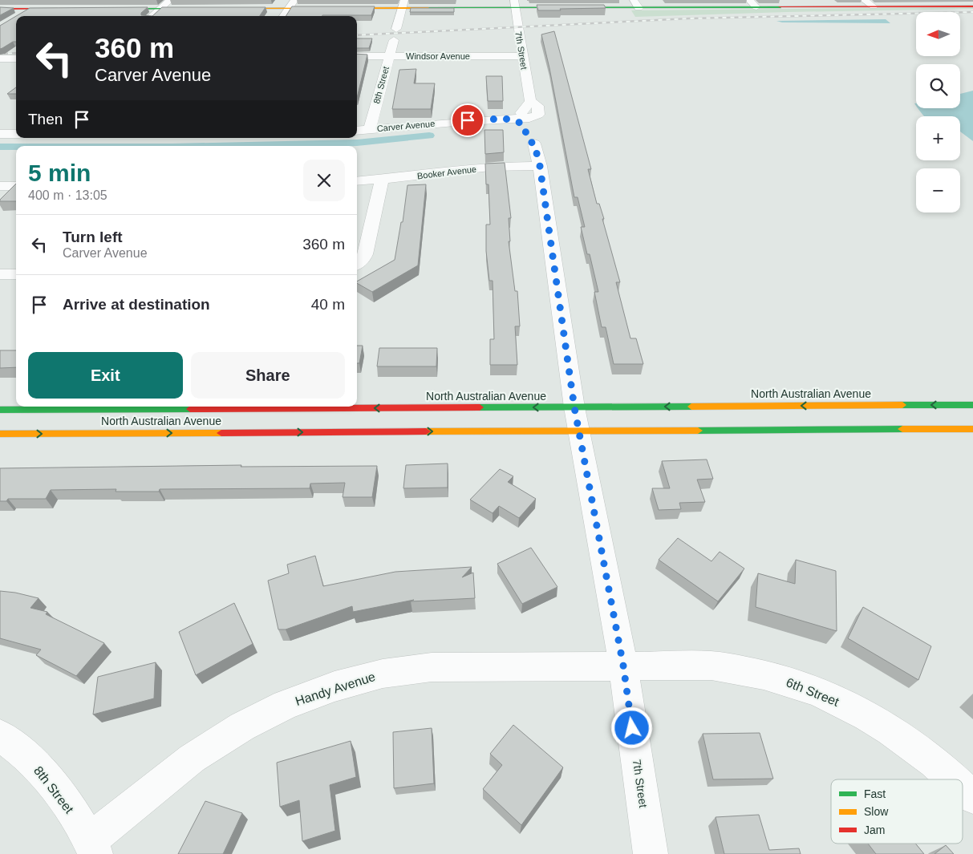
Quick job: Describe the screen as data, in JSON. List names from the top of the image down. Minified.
{"streets":{"street":["7th Street","Windsor Avenue","8th Street","Carver Avenue","Booker Avenue","North Australian Avenue","Handy Avenue","6th Street"]},"crossings":[["7th Street","Windsor Avenue"],["7th Street","Booker Avenue"],["7th Street","North Australian Avenue"],["7th Street","Handy Avenue"],["7th Street","6th Street"],["Windsor Avenue","8th Street"],["8th Street","Carver Avenue"],["8th Street","Handy Avenue"],["Handy Avenue","6th Street"]],"legend":["Fast","Slow","Jam"],"north":"left","page":{"map_buttons":["+","−"],"turn":["360 m","Carver Avenue"],"then":"Then","heading":["5 min","400 m · 13:05"],"list":[{"name":"Turn left","note":"Carver Avenue","value":"360 m"},{"name":"Arrive at destination","value":"40 m"}],"buttons":["Exit","Share"]}}
